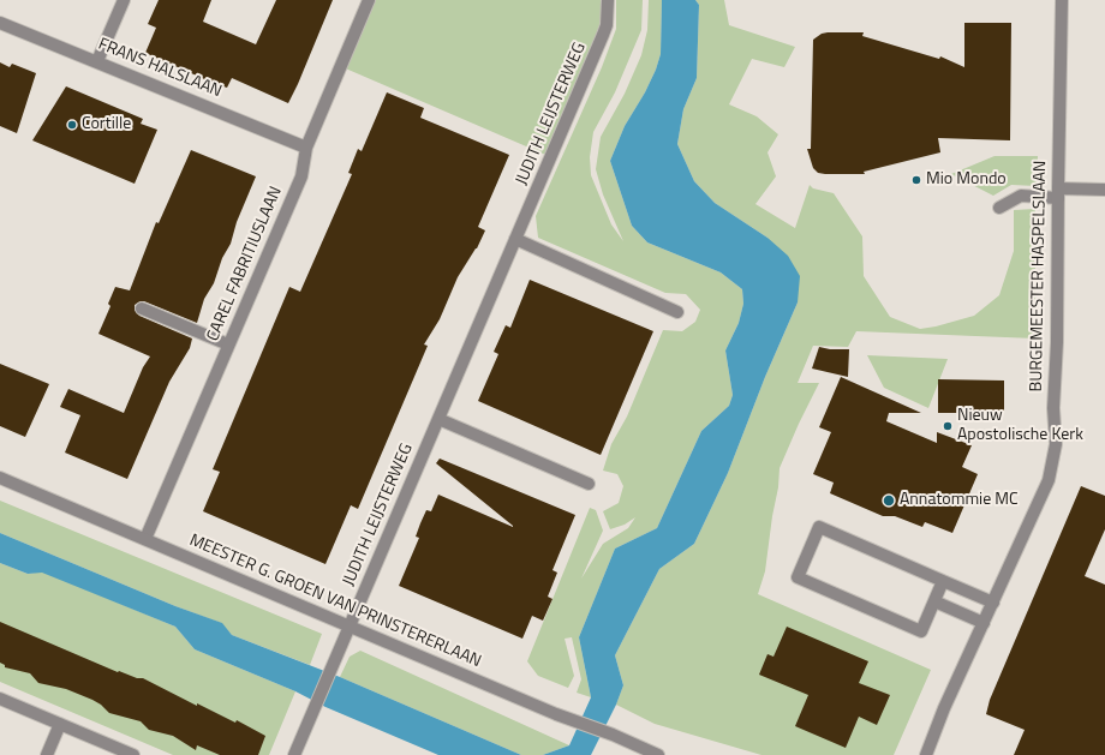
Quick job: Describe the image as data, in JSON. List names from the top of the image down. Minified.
{"streets":{"street":["FRANS HALSLAAN","JUDITH LEIJSTERWEG","CAREL FABRITIUSLAAN","BURGEMEESTER HASPELSLAAN","MEESTER G. GROEN VAN PRINSTERERLAAN"]},"crossings":[["FRANS HALSLAAN","CAREL FABRITIUSLAAN"],["JUDITH LEIJSTERWEG","MEESTER G. GROEN VAN PRINSTERERLAAN"],["CAREL FABRITIUSLAAN","MEESTER G. GROEN VAN PRINSTERERLAAN"]],"places":["Cortille","Mio Mondo","Nieuw Apostolische Kerk","Annatommie MC"]}
